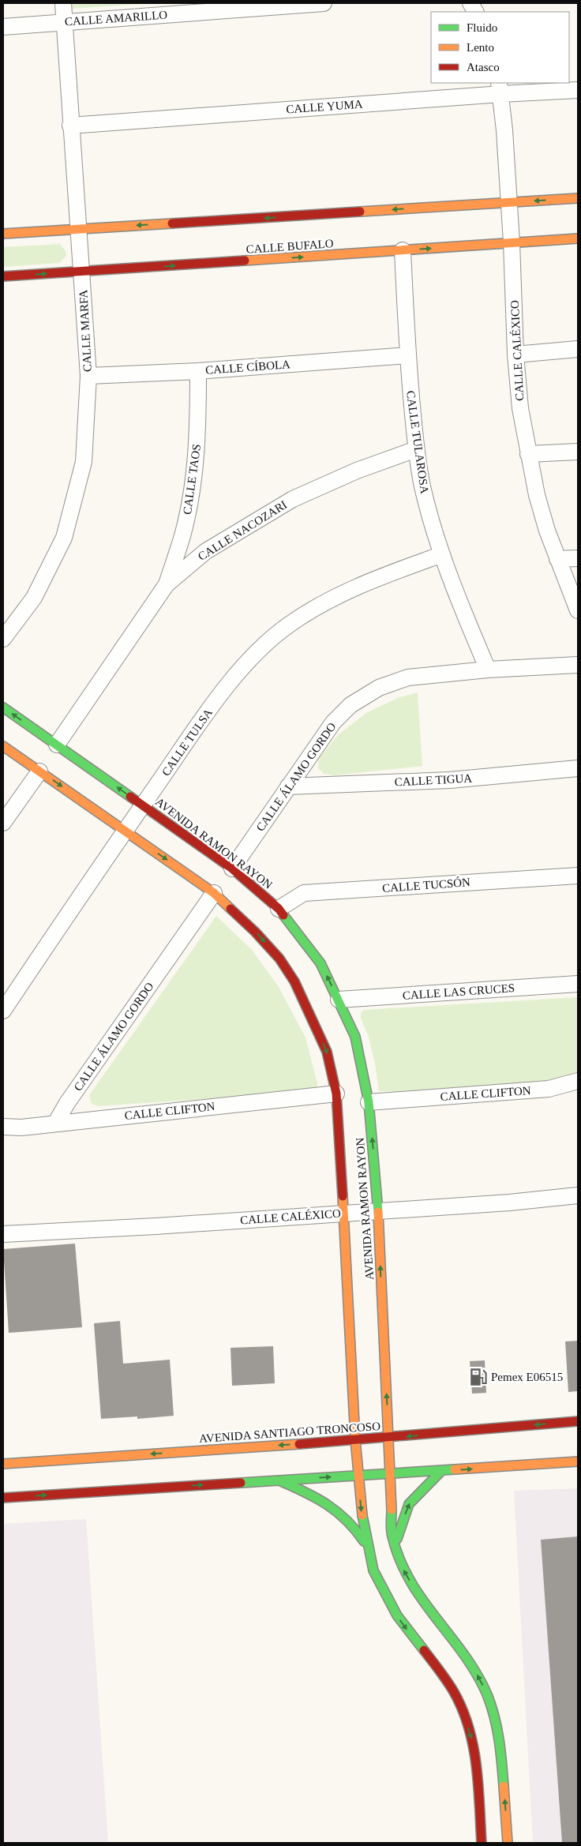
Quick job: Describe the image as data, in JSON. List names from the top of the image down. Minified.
{"streets":{"main road":["CALLE BUFALO","AVENIDA RAMON RAYON","AVENIDA SANTIAGO TRONCOSO"],"street":["CALLE AMARILLO","CALLE YUMA","CALLE MARFA","CALLE CALÉXICO","CALLE CÍBOLA","CALLE TULAROSA","CALLE TAOS","CALLE NACOZARI","CALLE TULSA","CALLE ÁLAMO GORDO","CALLE TIGUA","CALLE TUCSÓN","CALLE LAS CRUCES","CALLE CLIFTON"]},"crossings":[["CALLE AMARILLO","CALLE MARFA"],["CALLE YUMA","CALLE MARFA"],["CALLE YUMA","CALLE CALÉXICO"],["CALLE BUFALO","CALLE MARFA"],["CALLE BUFALO","CALLE CALÉXICO"],["CALLE BUFALO","CALLE TULAROSA"],["CALLE MARFA","CALLE CÍBOLA"],["CALLE CALÉXICO","AVENIDA RAMON RAYON"],["CALLE CÍBOLA","CALLE TULAROSA"],["CALLE CÍBOLA","CALLE TAOS"],["CALLE TULAROSA","CALLE NACOZARI"],["CALLE TULAROSA","CALLE TULSA"],["CALLE TULAROSA","CALLE ÁLAMO GORDO"],["CALLE TAOS","CALLE NACOZARI"],["CALLE NACOZARI","AVENIDA RAMON RAYON"],["CALLE TULSA","AVENIDA RAMON RAYON"],["CALLE ÁLAMO GORDO","CALLE TIGUA"],["CALLE ÁLAMO GORDO","AVENIDA RAMON RAYON"],["CALLE ÁLAMO GORDO","CALLE CLIFTON"],["AVENIDA RAMON RAYON","CALLE TUCSÓN"],["AVENIDA RAMON RAYON","CALLE LAS CRUCES"],["AVENIDA RAMON RAYON","CALLE CLIFTON"],["AVENIDA RAMON RAYON","AVENIDA SANTIAGO TRONCOSO"]],"places":{"fuel station":["Pemex E06515"]},"legend":["Fluido","Lento","Atasco"]}
